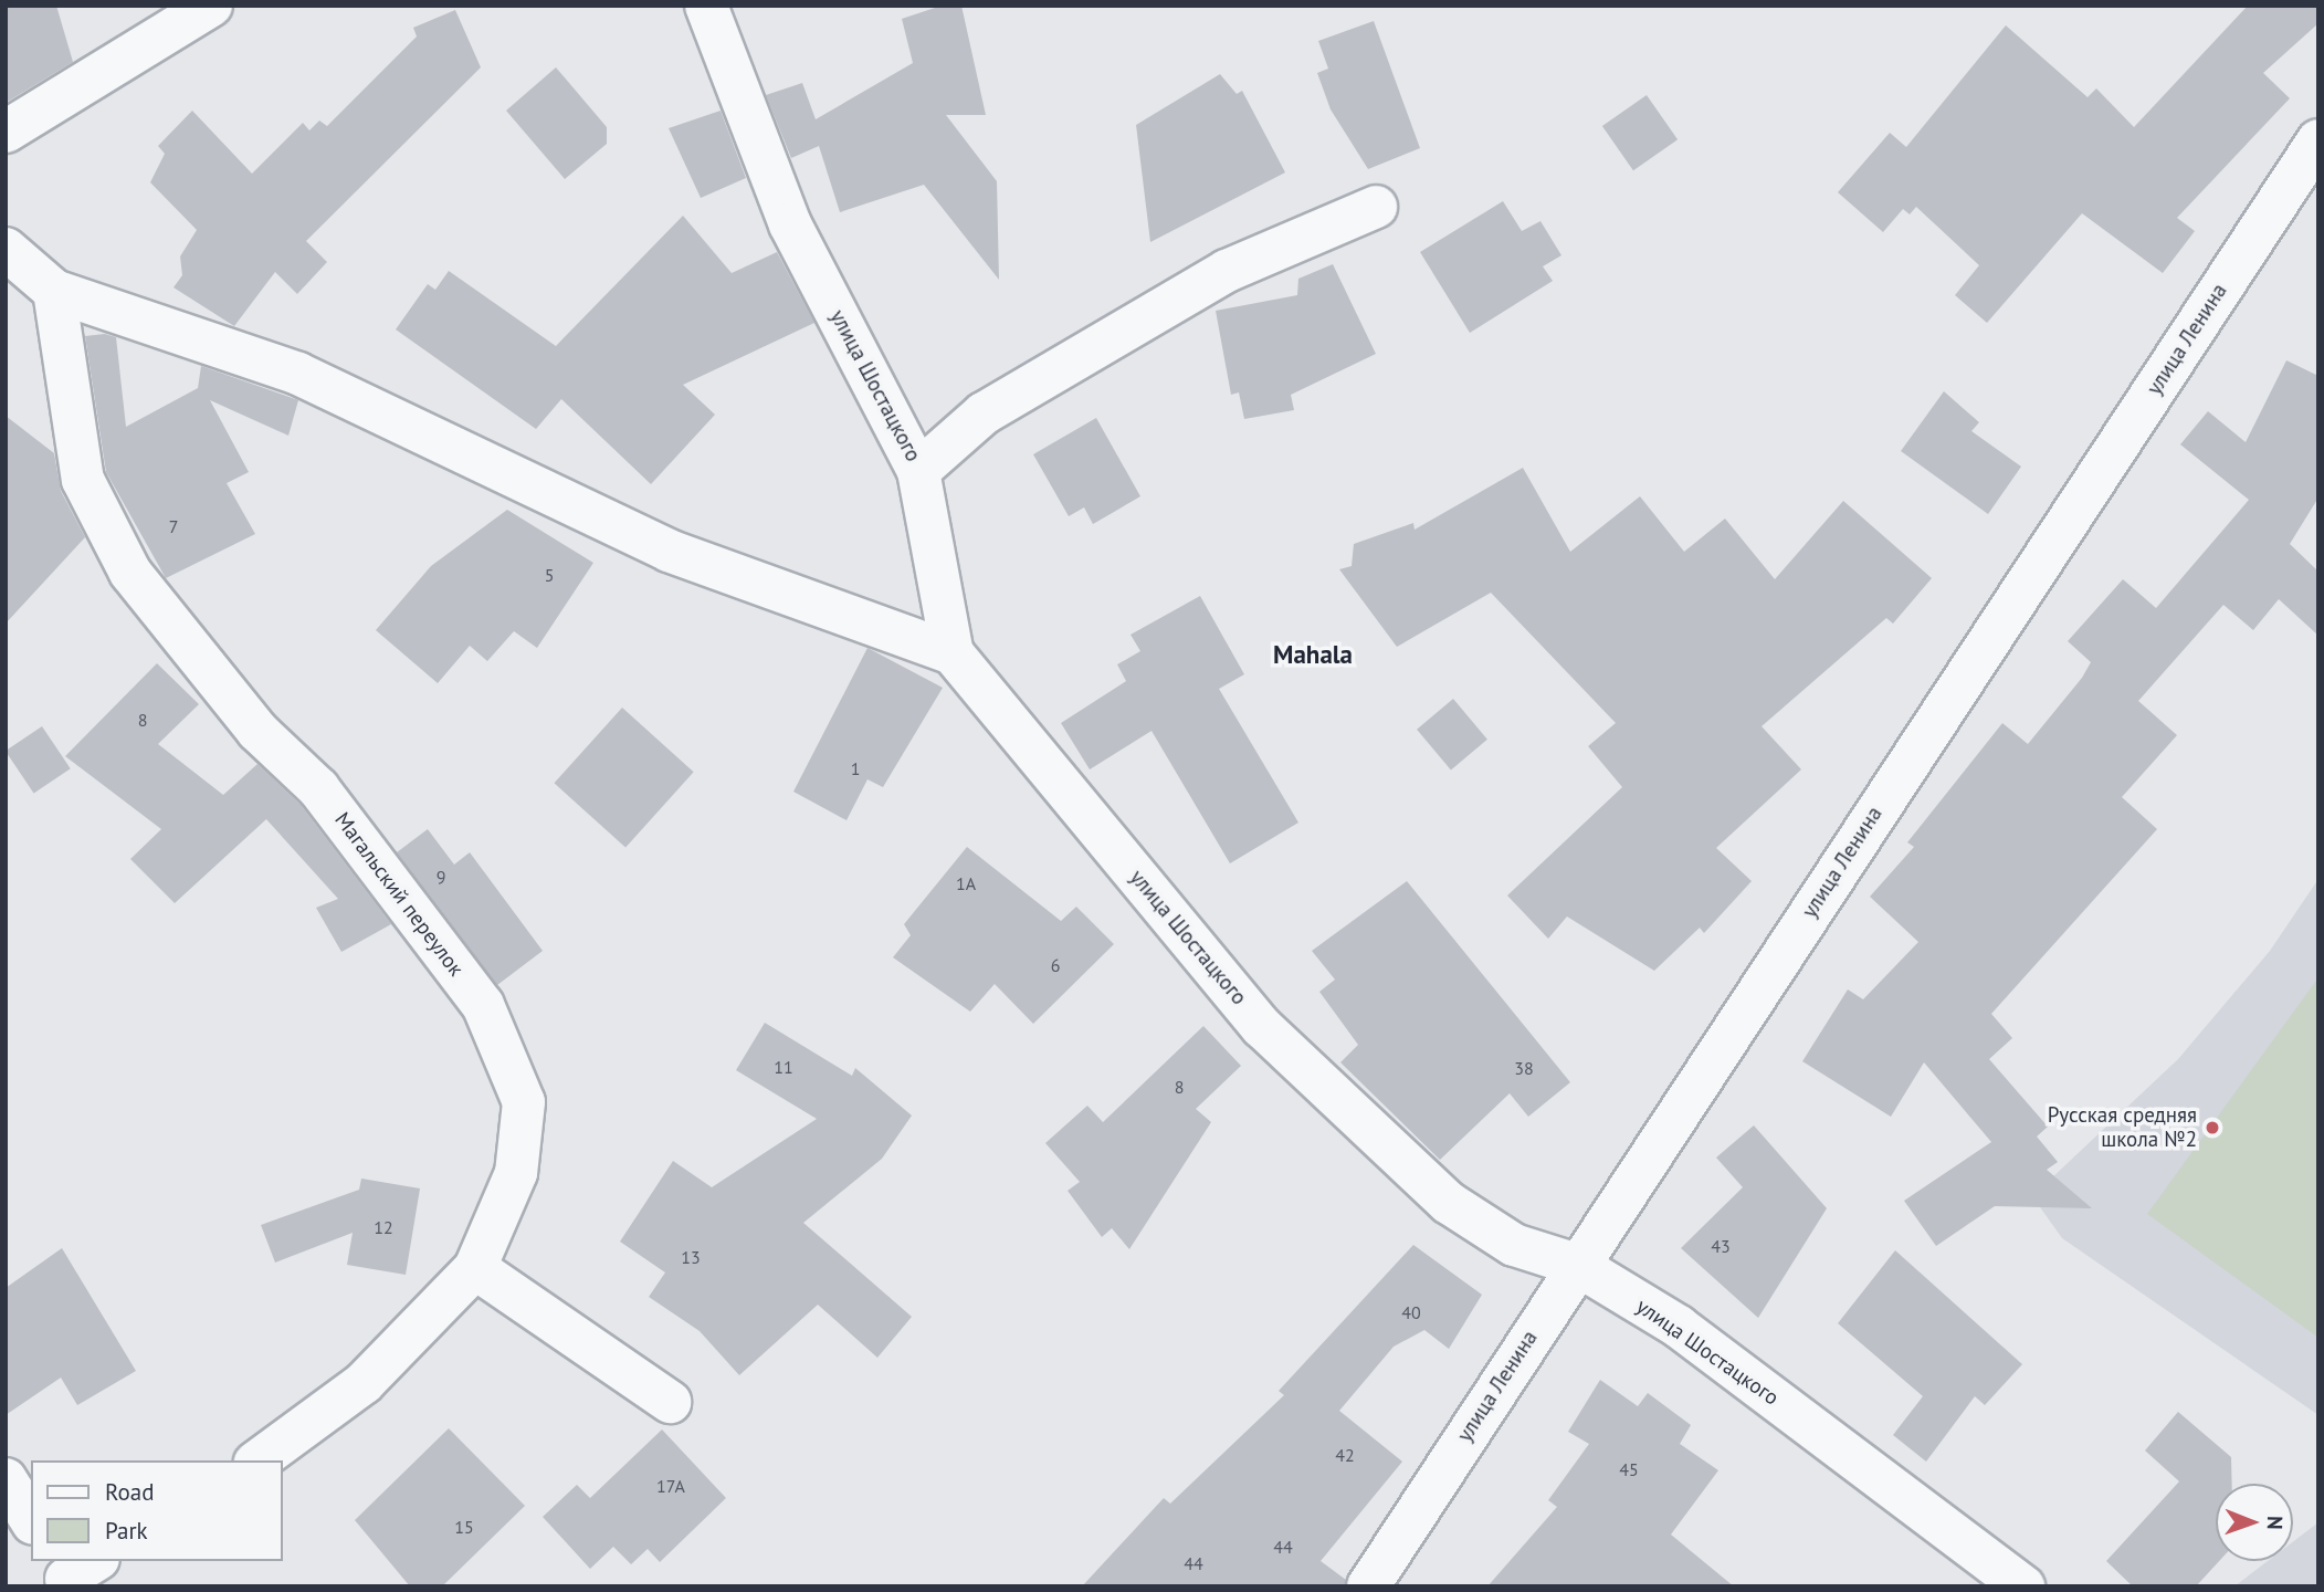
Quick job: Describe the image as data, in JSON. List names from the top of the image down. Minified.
{"streets":{"street":["улица Ленина","улица Шостацкого","Магальский переулок"]},"crossings":[["улица Ленина","улица Шостацкого"]],"districts":["Mahala"],"places":["Русская средняя школа №2"],"house_numbers":["7","5","8","1","9","1A","6","11","38","8","12","43","13","40","42","45","17A","15","44","44"],"legend":["Road","Park"],"north":"right"}
